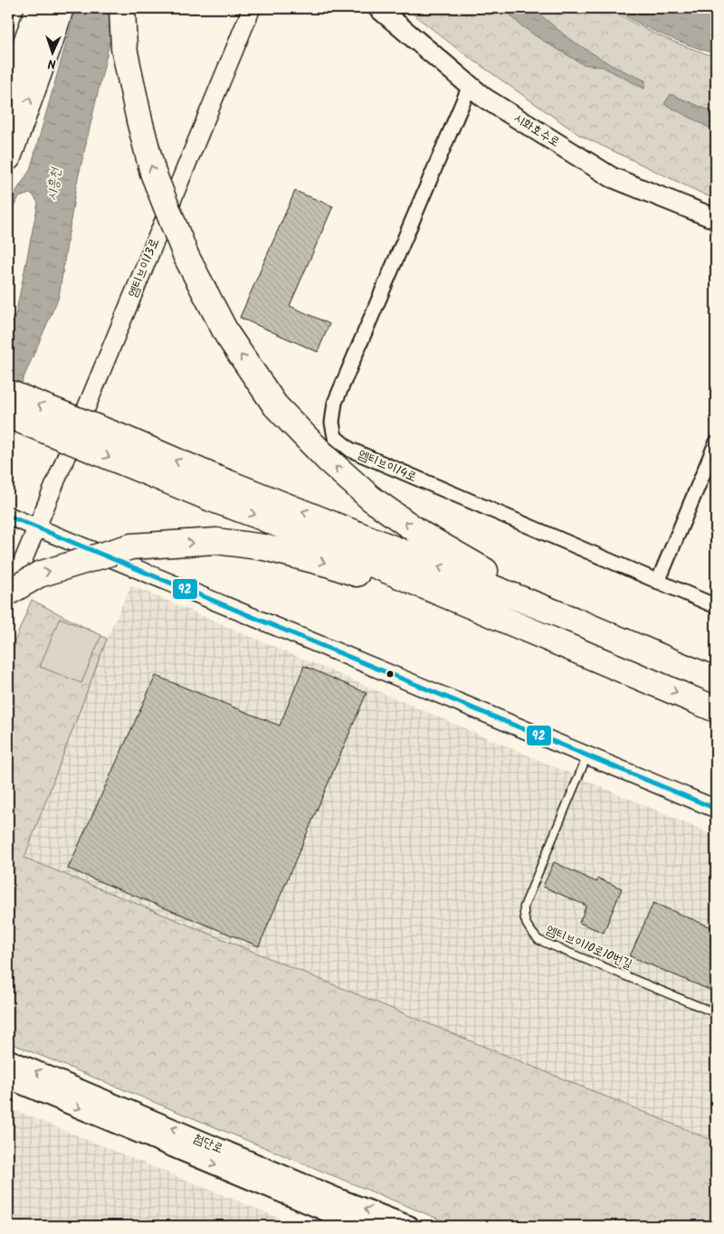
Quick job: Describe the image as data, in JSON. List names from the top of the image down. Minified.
{"streets":{"main road":["시화호수로","첨단로"],"street":["엠티브이13로","엠티브이14로"],"lane":["엠티브이10로10번길"]},"crossings":[["시화호수로","엠티브이14로"]],"water":["시흥천"],"lines":["transit line 92"],"north":"bottom"}
